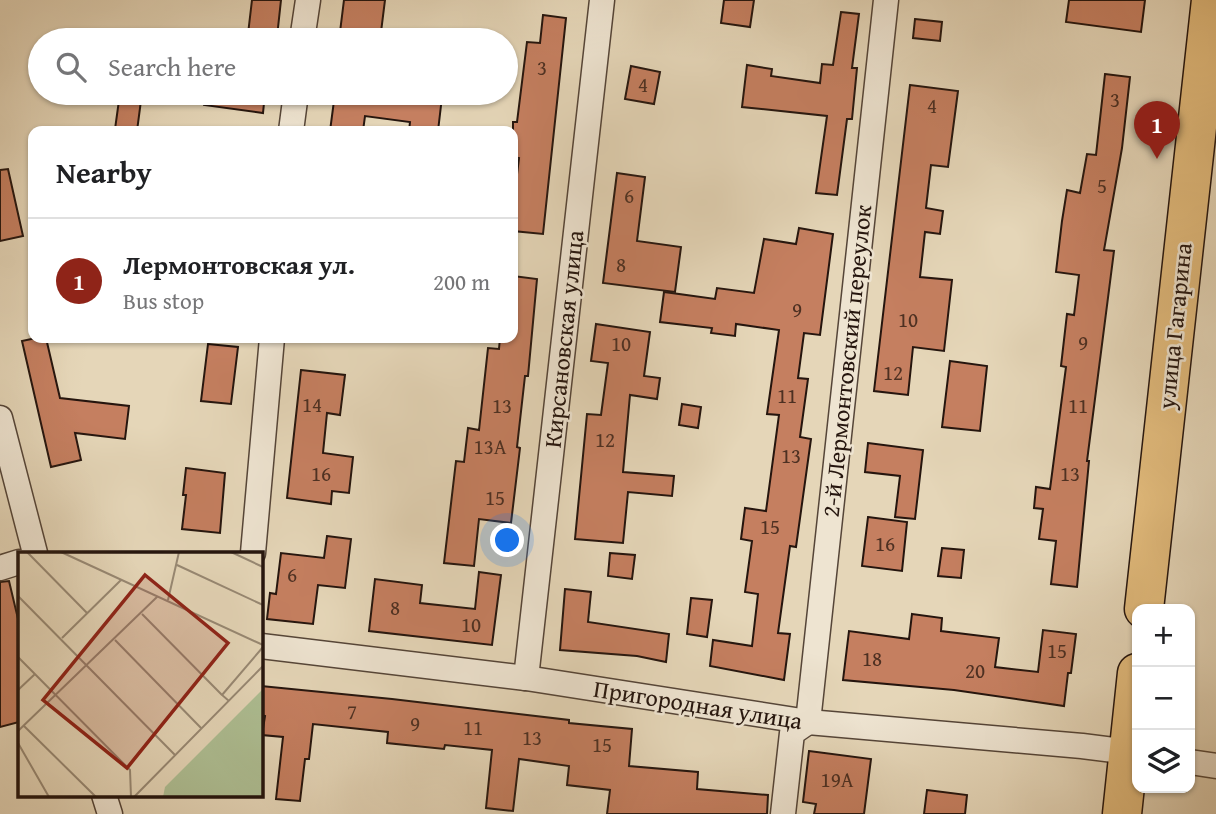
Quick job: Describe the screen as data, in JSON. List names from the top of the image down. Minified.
{"streets":{"main road":["улица Гагарина"],"street":["Кирсановская улица","2-й Лермонтовский переулок","Пригородная улица"]},"crossings":[["Кирсановская улица","Пригородная улица"],["2-й Лермонтовский переулок","Пригородная улица"]],"house_numbers":["3","4","3","4","5","6","8","9","10","9","10","12","11","14","13","11","12","13А","13","16","13","15","15","16","6","8","10","15","18","20","7","9","11","13","15","19А"],"page":{"search":"Search here","pins":"1","heading":"Nearby","list":[{"mark":"1","name":"Лермонтовская ул.","note":"Bus stop","value":"200 m"}],"map_buttons":["+","−"]}}
